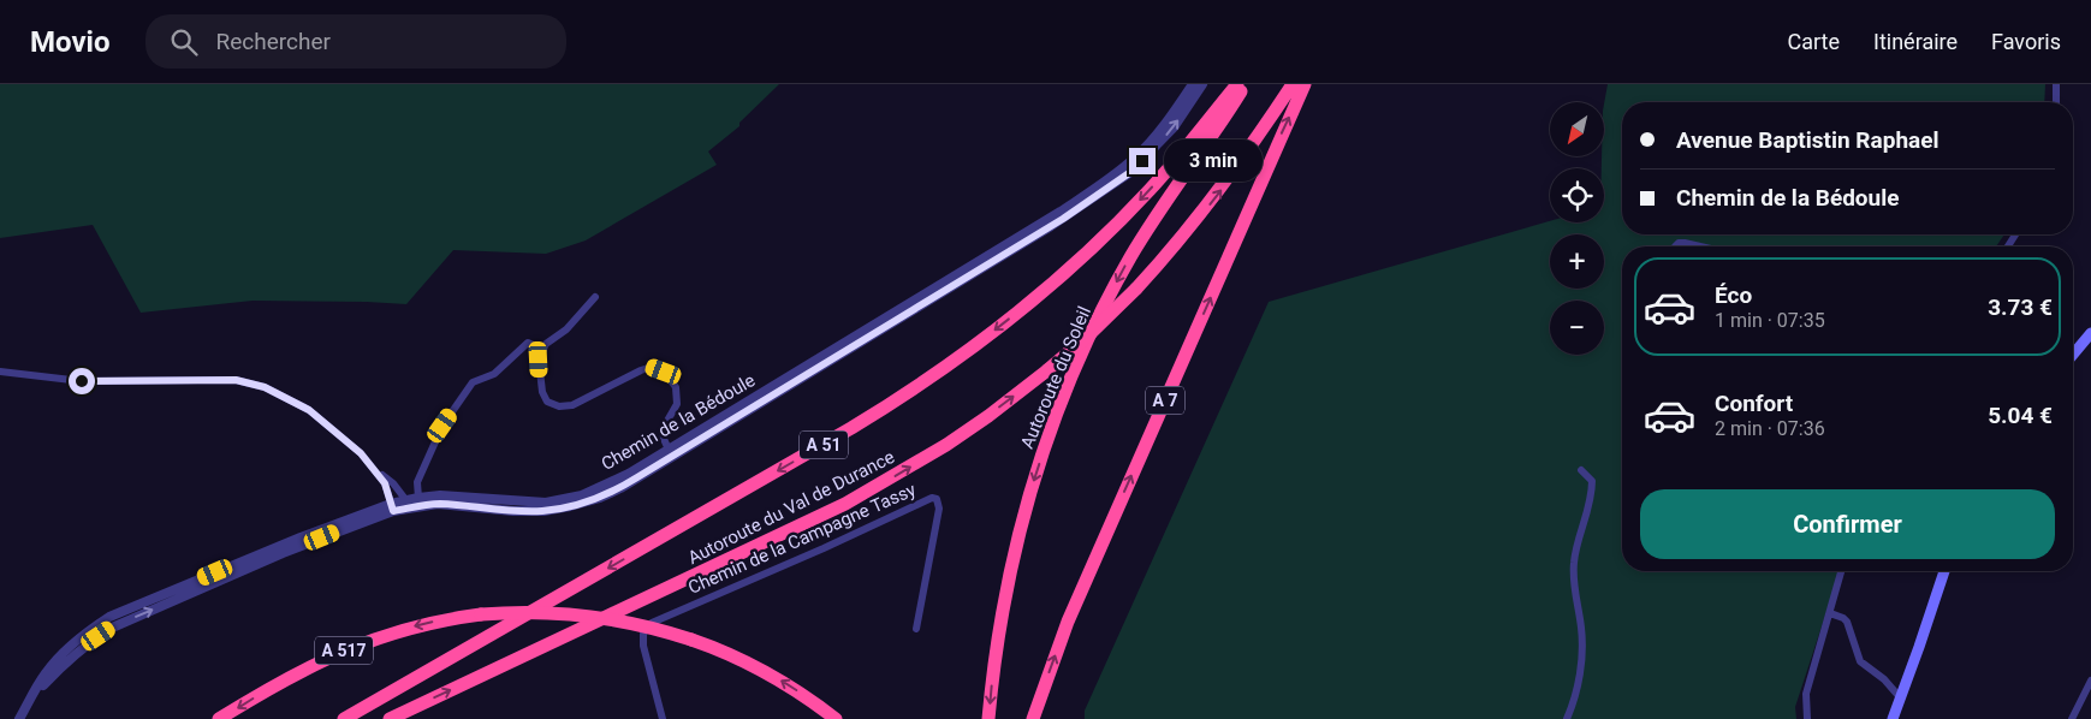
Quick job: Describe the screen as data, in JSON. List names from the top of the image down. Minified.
{"streets":{"highway":["Autoroute du Soleil","A 7","A 51","Autoroute du Val de Durance","A 517"],"street":["Chemin de la Bédoule","Chemin de la Campagne Tassy"]},"north":"bottom left","page":{"header":"Movio","search":"Rechercher","nav":["Carte","Itinéraire","Favoris"],"map_buttons":["+","−"],"banner":["Avenue Baptistin Raphael","Chemin de la Bédoule"],"bubble":"3 min","list":[{"name":"Éco","note":"1 min · 07:35","value":"3.73 €"},{"name":"Confort","note":"2 min · 07:36","value":"5.04 €"}],"buttons":"Confirmer"}}
